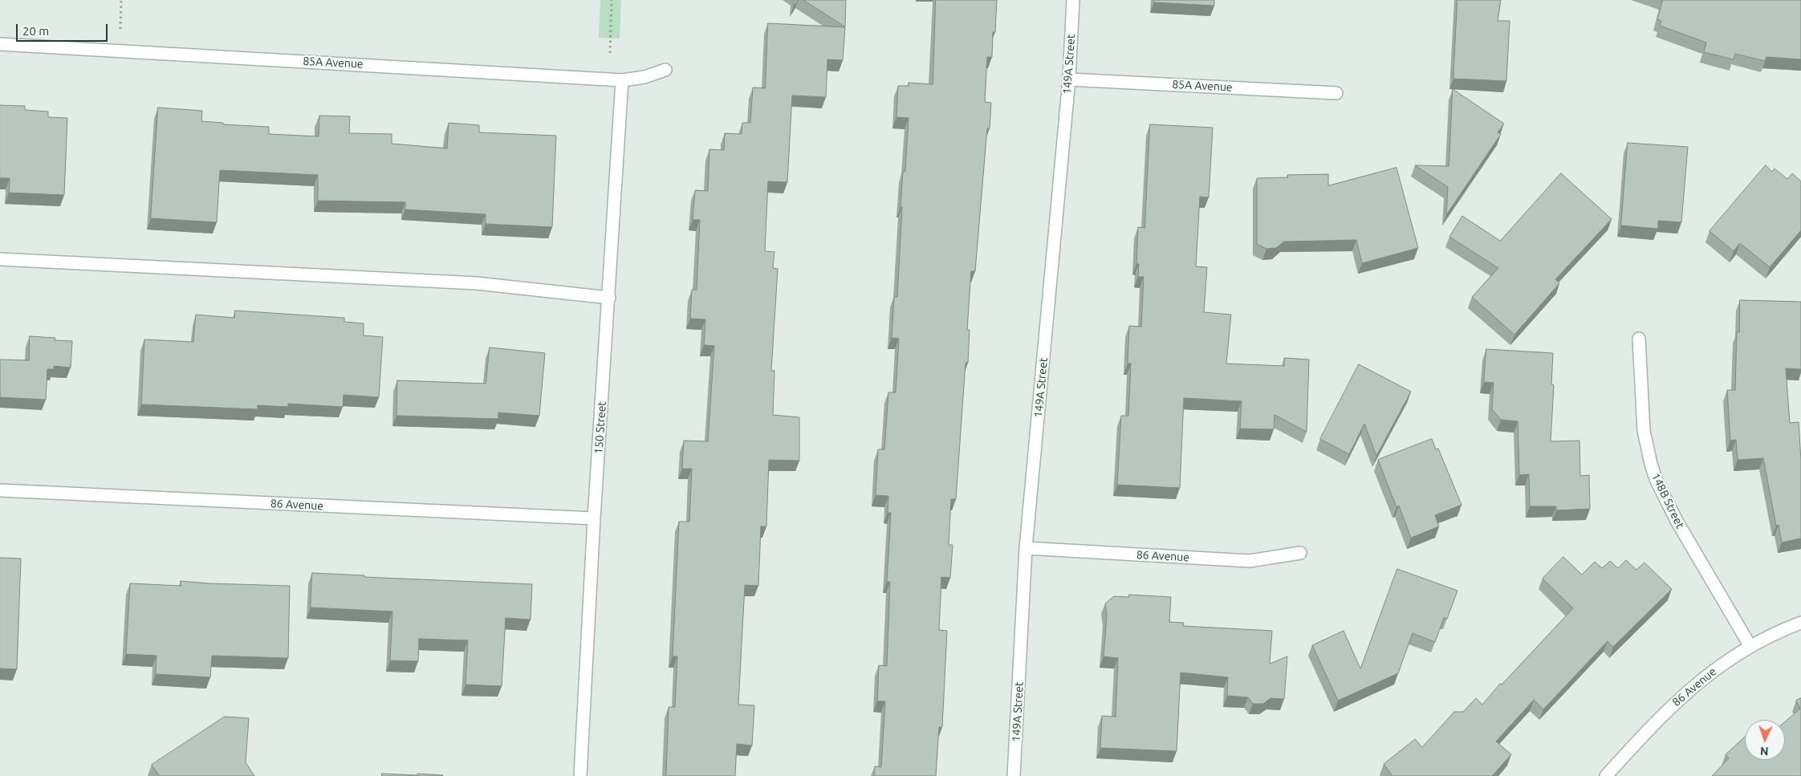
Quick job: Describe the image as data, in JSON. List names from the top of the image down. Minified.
{"streets":{"street":["85A Avenue","149A Street","150 Street","148B Street","86 Avenue"]},"crossings":[["85A Avenue","149A Street"],["85A Avenue","150 Street"],["149A Street","86 Avenue"],["150 Street","86 Avenue"],["148B Street","86 Avenue"]],"scale_bar":"20 m","north":"bottom"}
